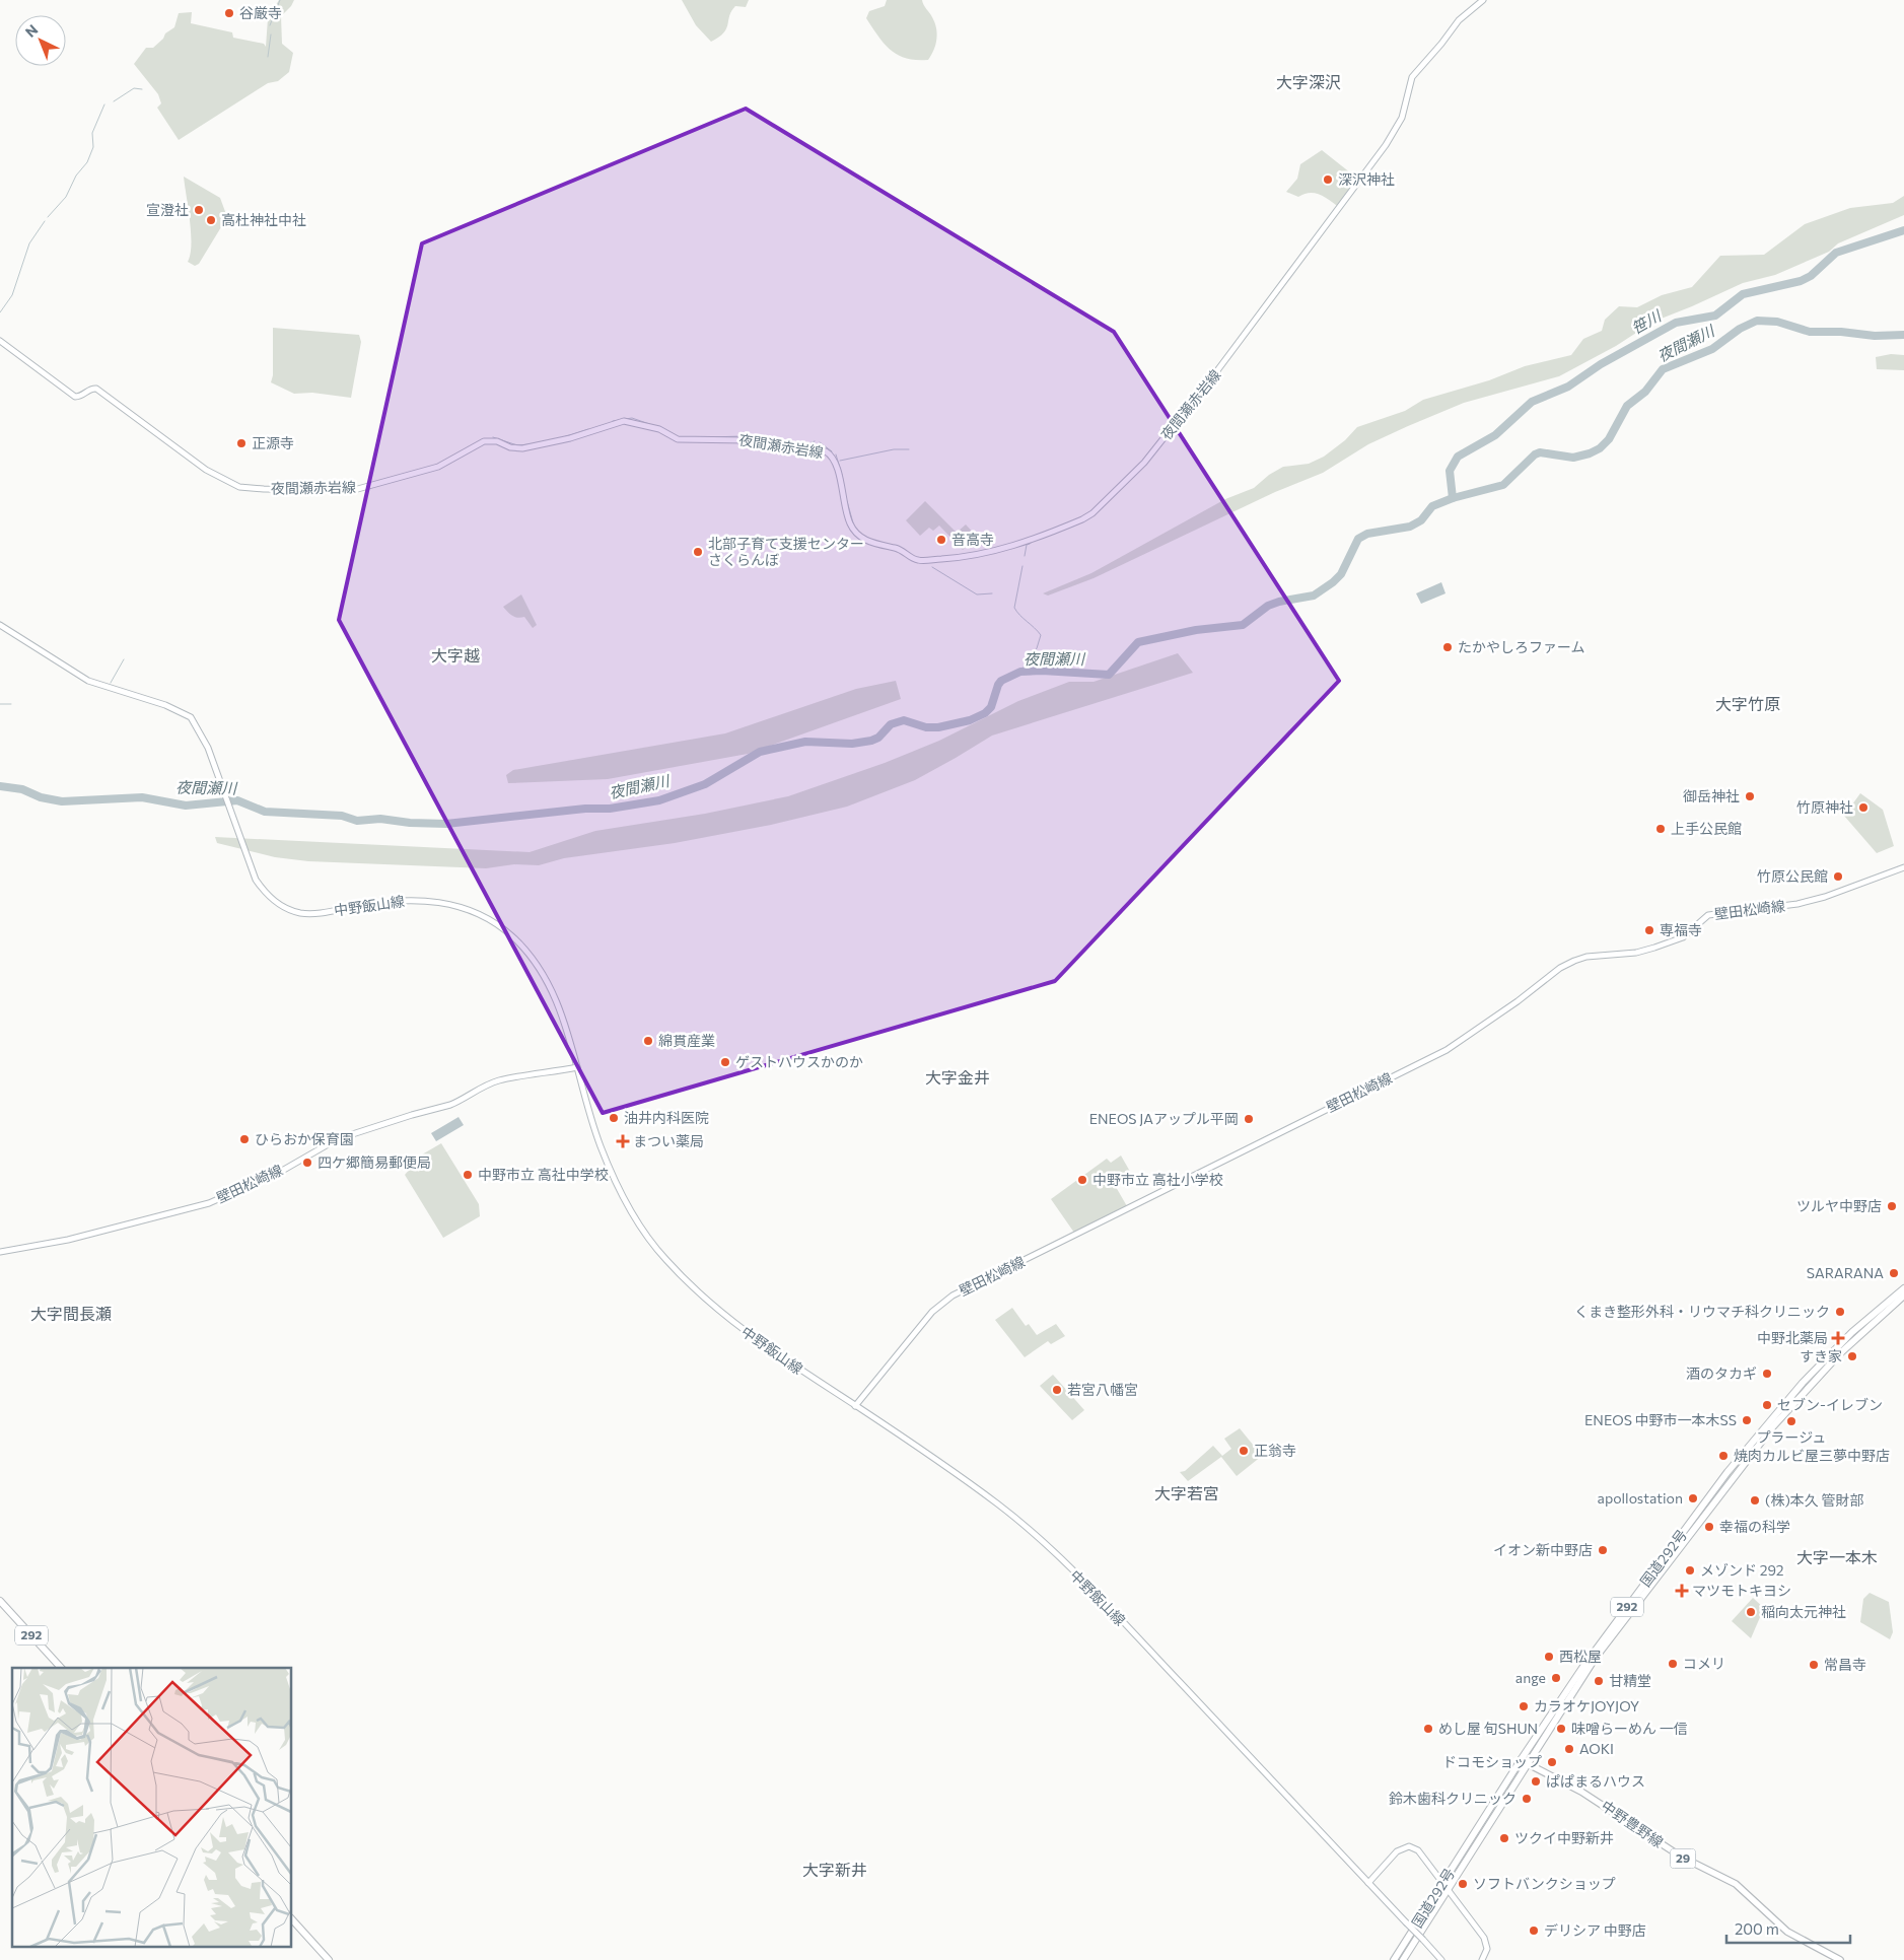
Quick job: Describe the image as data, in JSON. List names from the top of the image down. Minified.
{"streets":{"highway":["国道292号","292"],"main road":["夜間瀬赤岩線","中野飯山線","壁田松崎線","中野豊野線","29"]},"crossings":[["中野飯山線","壁田松崎線"],["国道292号","中野豊野線"]],"districts":["大字深沢","大字越","大字竹原","大字金井","大字間長瀬","大字若宮","大字一本木","大字新井"],"water":["笹川","夜間瀬川"],"places":{"other":["谷厳寺","深沢神社","宣澄社","高杜神社中社","正源寺","音高寺","北部子育て支援センター さくらんぼ","たかやしろファーム","御岳神社","竹原神社","上手公民館","竹原公民館","専福寺","綿貫産業","ゲストハウスかのか","油井内科医院","ENEOS JAアップル平岡","ひらおか保育園","四ケ郷簡易郵便局","中野市立 高社中学校","中野市立 高社小学校","ツルヤ中野店","SARARANA","くまき整形外科・リウマチ科クリニック","すき家","酒のタカギ","若宮八幡宮","セブン-イレブン","ENEOS 中野市一本木SS","プラージュ","正翁寺","焼肉カルビ屋三夢中野店","apollostation","(株)本久 管財部","幸福の科学","イオン新中野店","メゾンド 292","稲向太元神社","西松屋","コメリ","常昌寺","ange","甘精堂","カラオケJOYJOY","めし屋 旬SHUN","味噌らーめん 一信","AOKI","ドコモショップ","ぱぱまるハウス","鈴木歯科クリニック","ツクイ中野新井","ソフトバンクショップ","デリシア 中野店"],"health":["まつい薬局","中野北薬局","マツモトキヨシ"]},"scale_bar":"200 m","north":"top left"}
